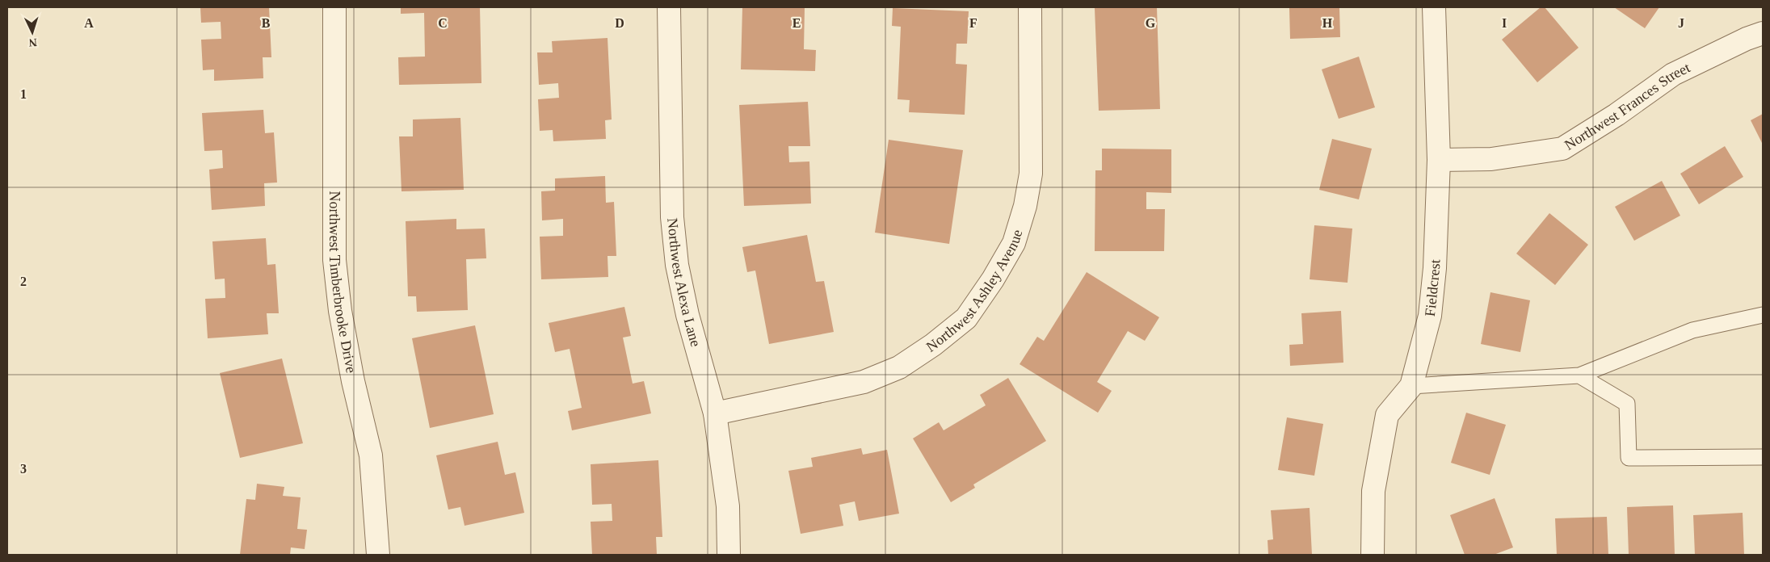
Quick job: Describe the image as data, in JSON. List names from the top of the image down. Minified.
{"streets":{"street":["Northwest Frances Street","Northwest Timberbrooke Drive","Northwest Alexa Lane","Northwest Ashley Avenue","Fieldcrest"]},"crossings":[["Northwest Frances Street","Fieldcrest"],["Northwest Alexa Lane","Northwest Ashley Avenue"]],"north":"bottom","grid":{"columns":["A","B","C","D","E","F","G","H","I","J"],"rows":["1","2","3"]}}
